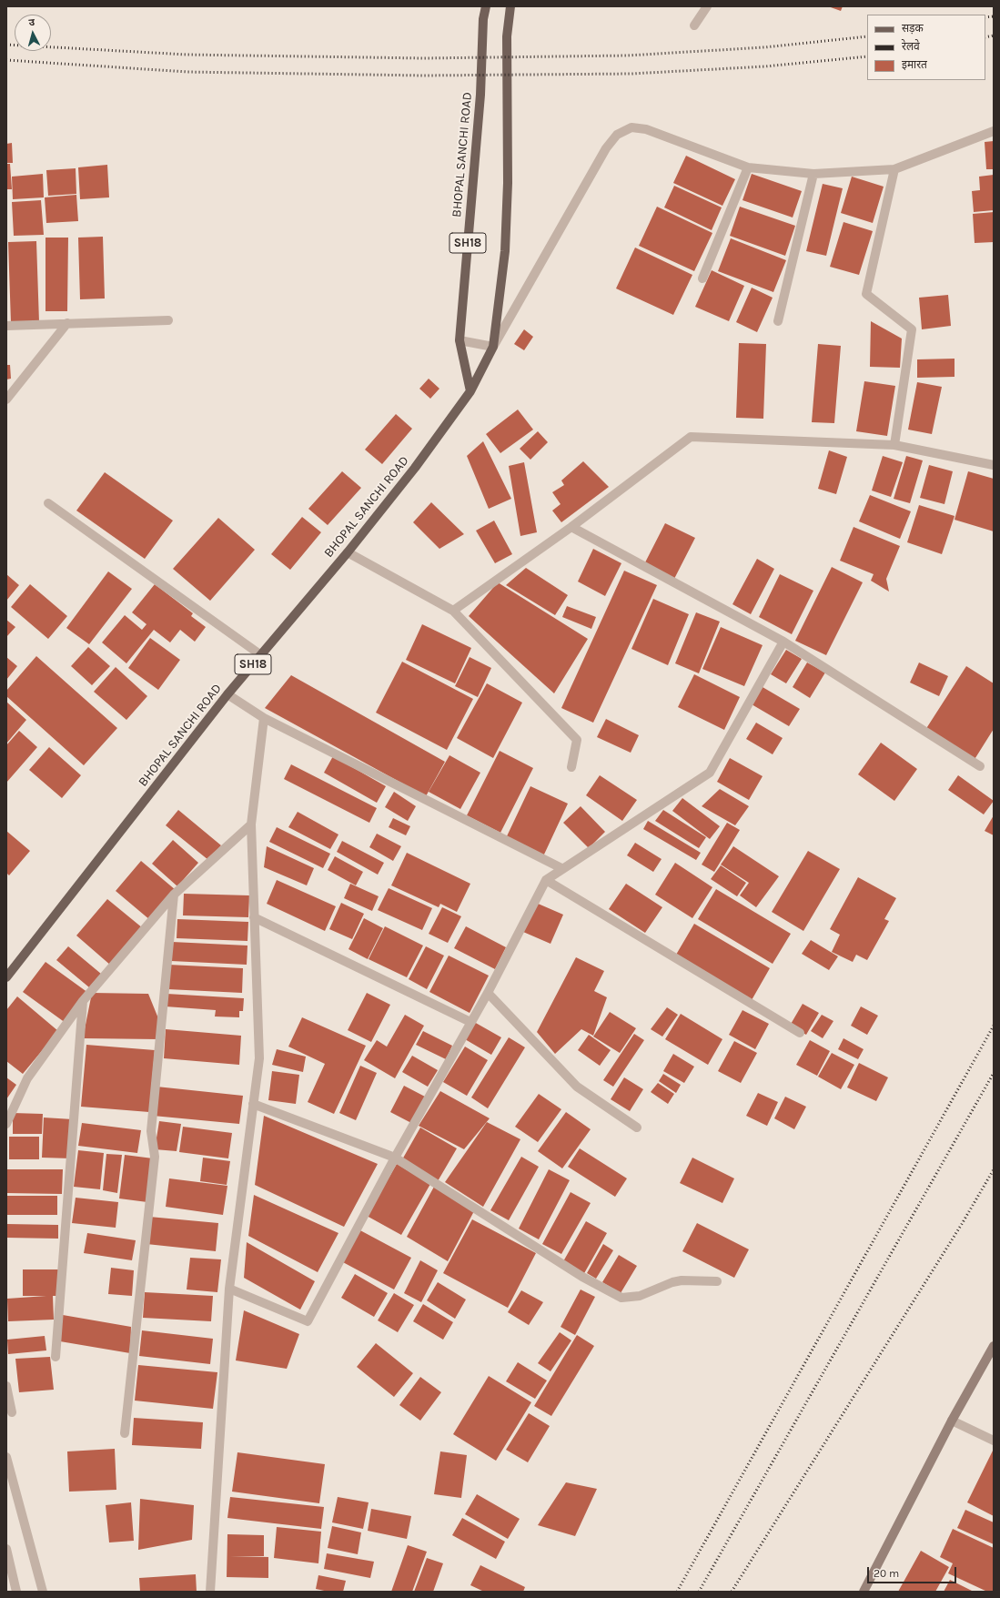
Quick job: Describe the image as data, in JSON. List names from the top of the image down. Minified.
{"streets":{"main road":["BHOPAL SANCHI ROAD","SH18"]},"legend":["सड़क","रेलवे","इमारत"],"scale_bar":"20 m","north":"top"}
